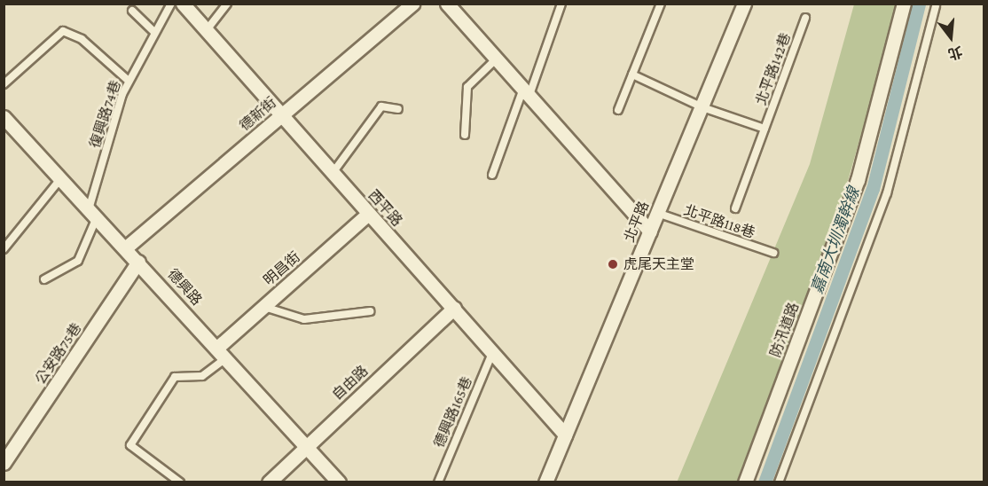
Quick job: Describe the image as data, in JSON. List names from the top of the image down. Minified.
{"streets":{"street":["德新街","西平路","北平路","明昌街","德興路","防汛道路","公安路75巷","自由路"],"lane":["北平路142巷","復興路74巷","北平路118巷","德興路165巷"]},"crossings":[["北平路142巷","北平路"],["復興路74巷","德興路"],["德新街","西平路"],["德新街","德興路"],["西平路","北平路"],["西平路","明昌街"],["西平路","自由路"],["西平路","德興路165巷"],["北平路","北平路118巷"],["明昌街","德興路"],["德興路","公安路75巷"],["德興路","自由路"]],"water":["嘉南大圳濁幹線"],"places":["虎尾天主堂"],"north":"bottom"}
